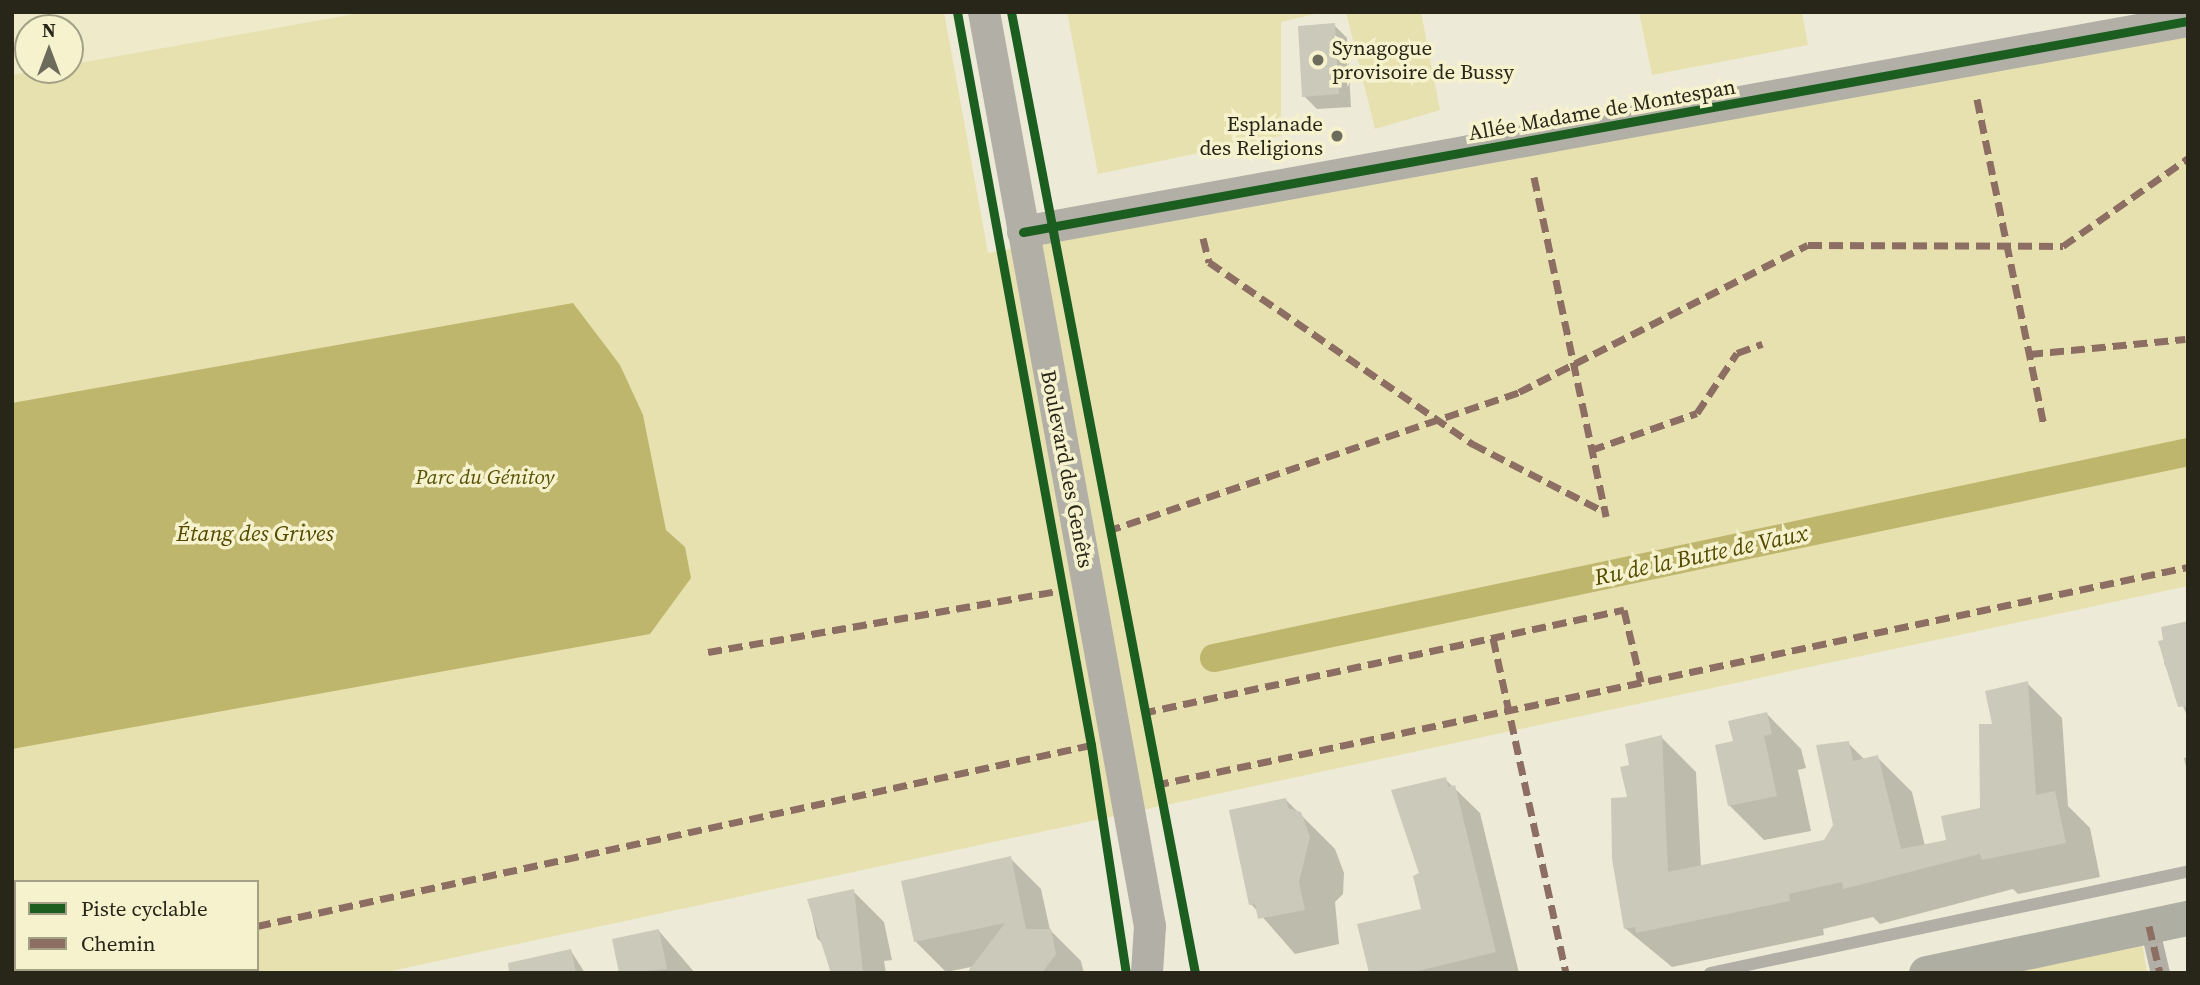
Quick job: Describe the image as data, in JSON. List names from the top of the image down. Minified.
{"streets":{"street":["Allée Madame de Montespan","Boulevard des Genêts"]},"crossings":[["Allée Madame de Montespan","Boulevard des Genêts"]],"water":["Étang des Grives","Ru de la Butte de Vaux"],"parks":["Parc du Génitoy"],"places":["Synagogue provisoire de Bussy","Esplanade des Religions"],"legend":["Piste cyclable","Chemin"],"north":"top"}
